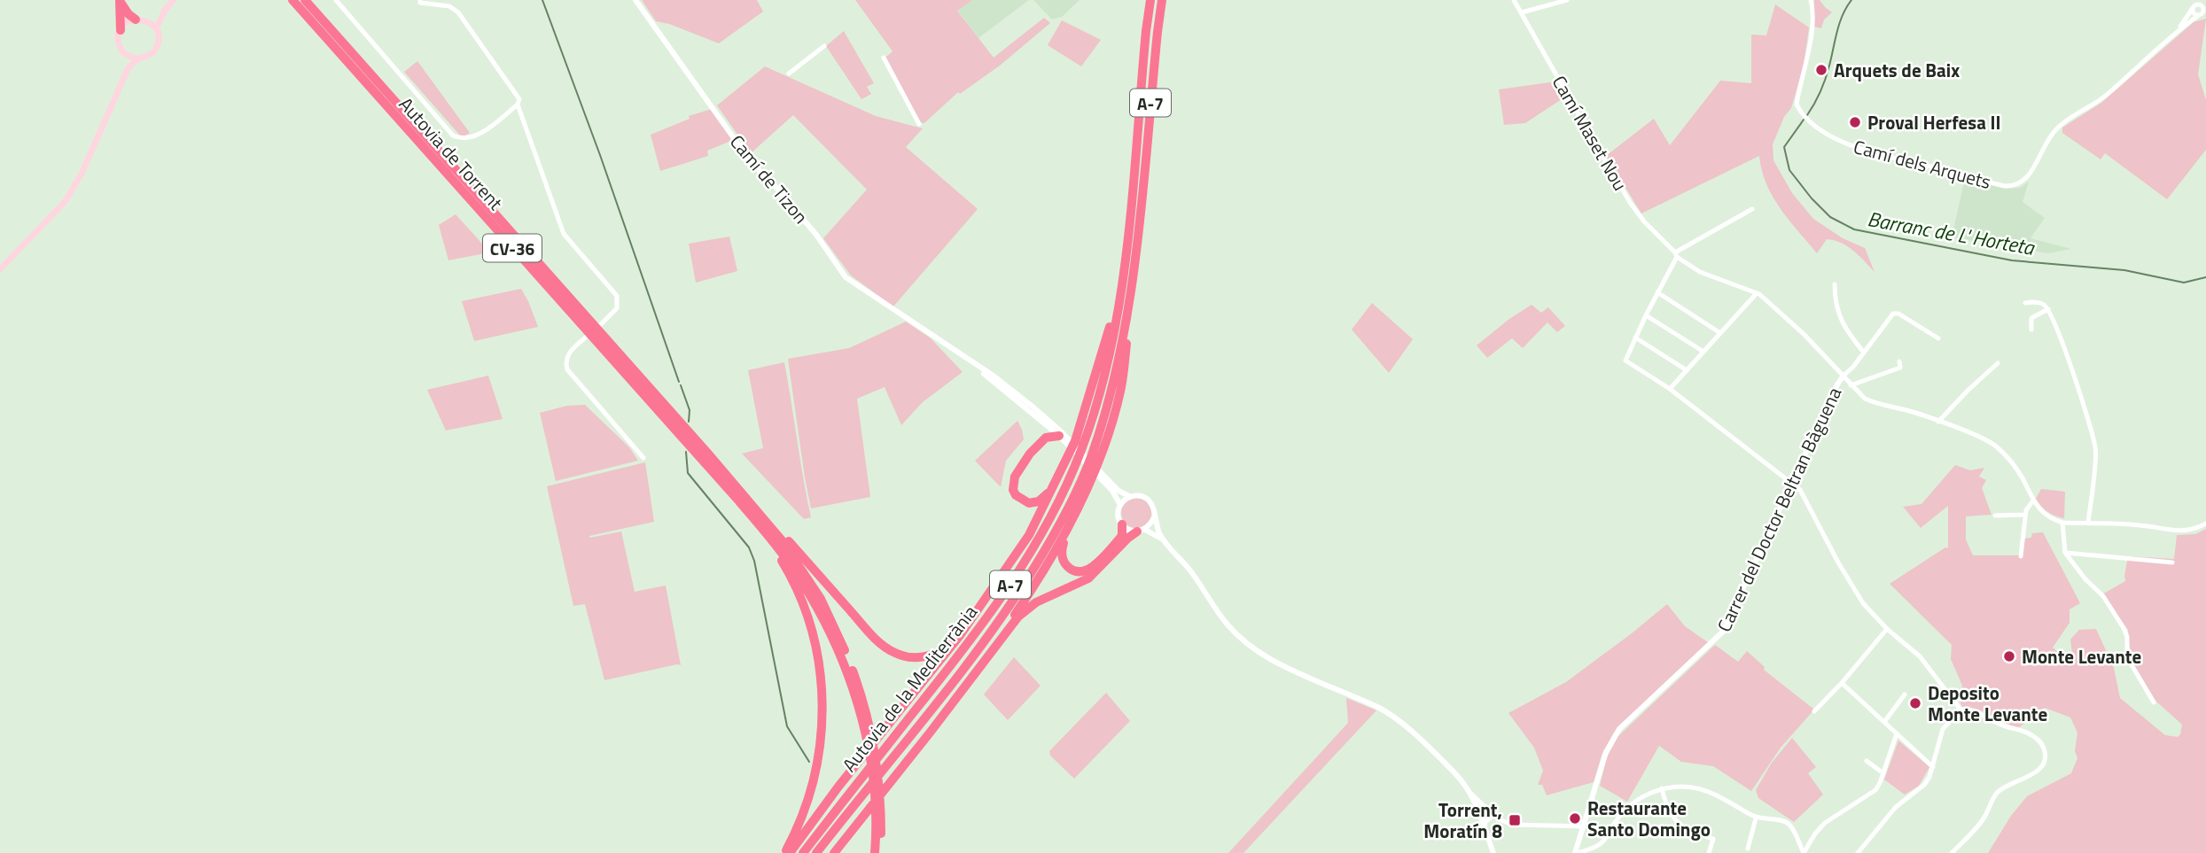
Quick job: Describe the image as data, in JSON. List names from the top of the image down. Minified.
{"streets":{"highway":["A-7","Autovia de Torrent","CV-36","Autovia de la Mediterrània"],"street":["Camí Maset Nou","Camí dels Arquets","Camí de Tizon","Carrer del Doctor Beltran Bàguena"]},"water":["Barranc de L' Horteta"],"places":{"other":["Arquets de Baix","Proval Herfesa II","Monte Levante","Deposito Monte Levante","Restaurante Santo Domingo"],"transit":["Torrent, Moratín 8"]}}
